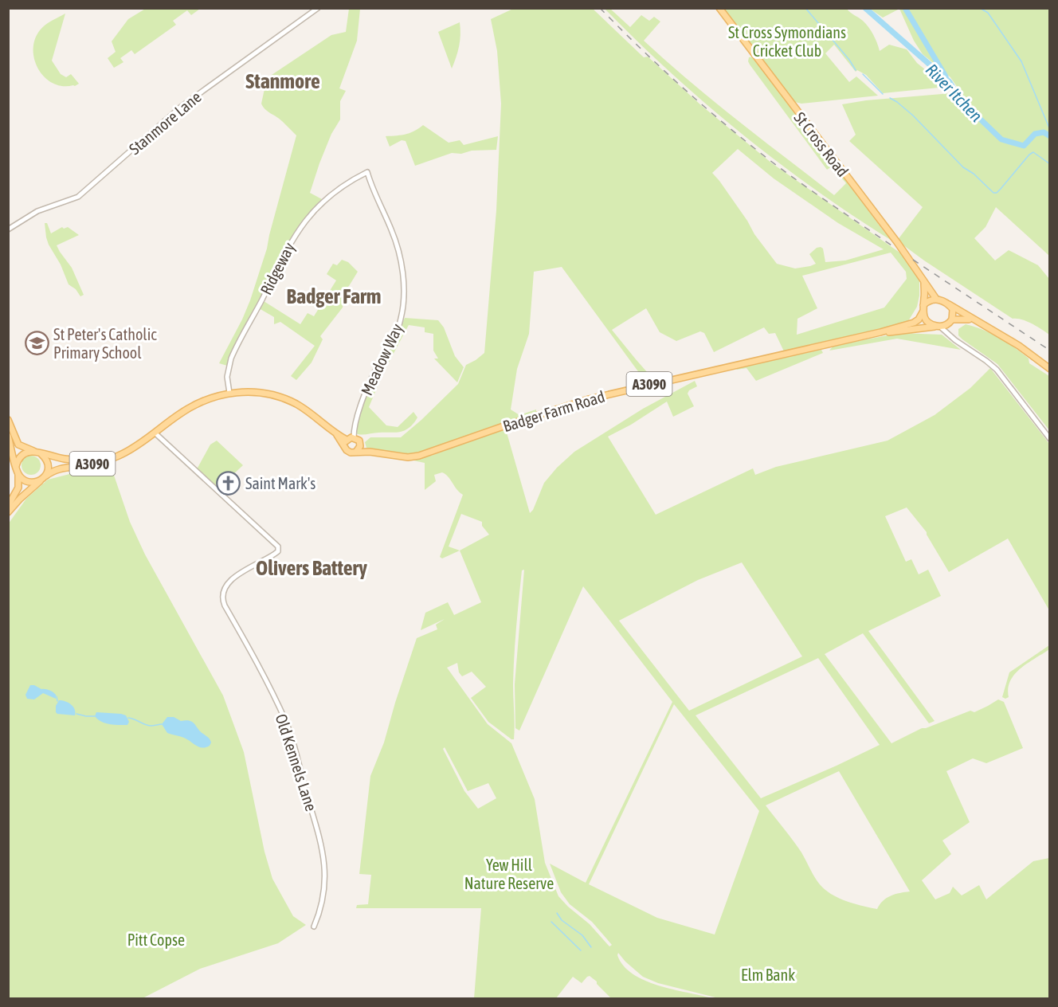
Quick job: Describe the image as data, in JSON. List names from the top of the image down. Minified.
{"streets":{"main road":["St Cross Road","A3090","Badger Farm Road"],"street":["Stanmore Lane","Ridgeway","Meadow Way","Old Kennels Lane"]},"crossings":[["St Cross Road","Badger Farm Road"],["Ridgeway","Meadow Way"],["Ridgeway","A3090"],["Meadow Way","A3090"],["Meadow Way","Badger Farm Road"],["A3090","Badger Farm Road"],["A3090","Old Kennels Lane"]],"districts":["Stanmore","Badger Farm","Olivers Battery"],"water":["River Itchen"],"parks":["St Cross Symondians Cricket Club","Yew Hill Nature Reserve","Pitt Copse","Elm Bank"],"places":{"school or university":["St Peter's Catholic Primary School"],"church":["Saint Mark's"]}}
